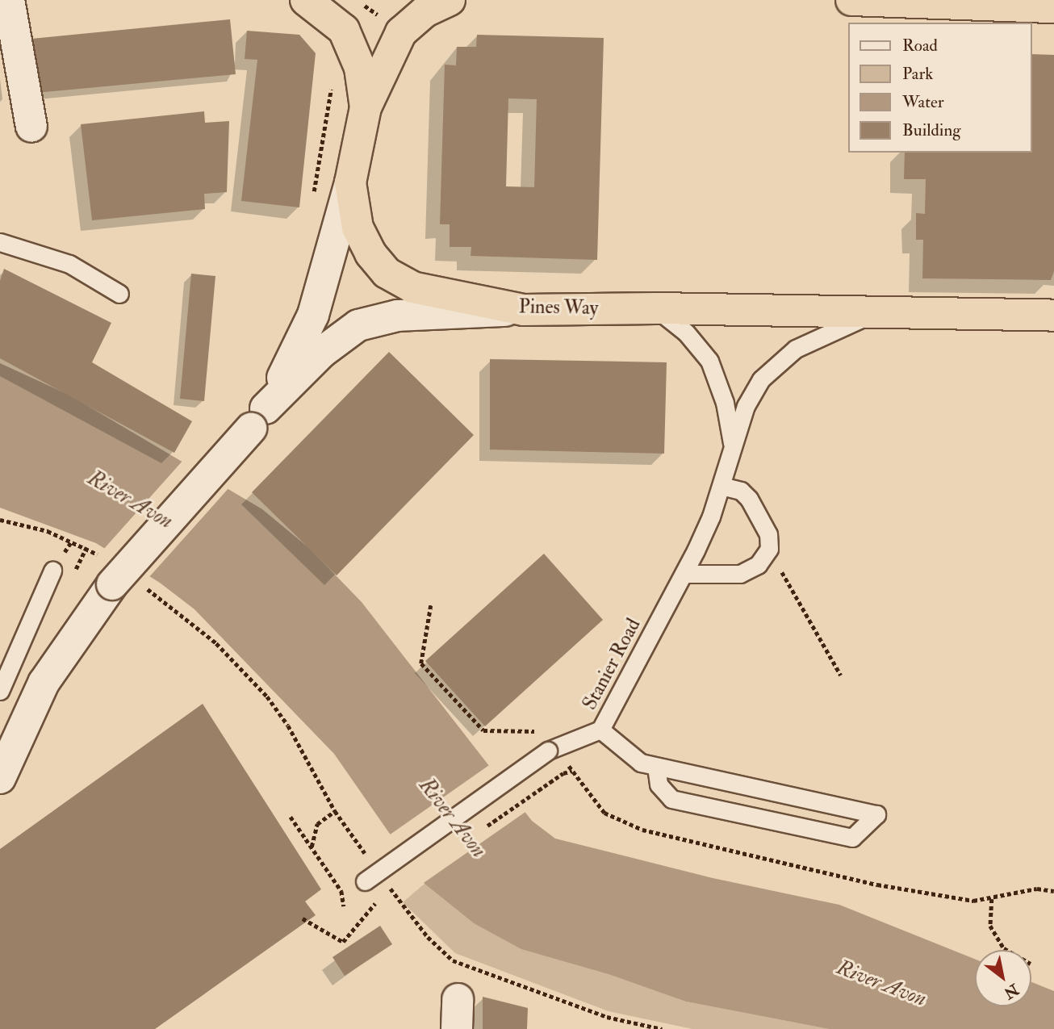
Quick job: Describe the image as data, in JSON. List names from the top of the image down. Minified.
{"streets":{"highway":["Pines Way"],"lane":["Stanier Road"]},"crossings":[["Pines Way","Stanier Road"]],"water":["River Avon"],"legend":["Road","Park","Water","Building"],"north":"bottom right"}
